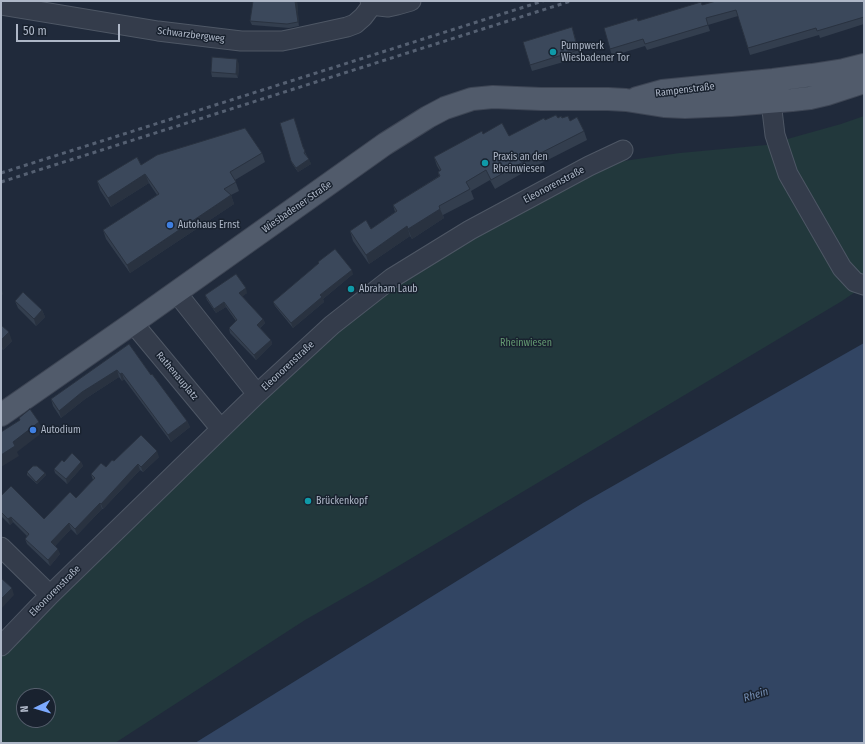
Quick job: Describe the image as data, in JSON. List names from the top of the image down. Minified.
{"streets":{"main road":["Rampenstraße","Wiesbadener Straße"],"street":["Schwarzbergweg","Eleonorenstraße","Rathenauplatz"]},"crossings":[["Rampenstraße","Wiesbadener Straße"],["Eleonorenstraße","Rathenauplatz"],["Wiesbadener Straße","Rathenauplatz"]],"water":["Rhein"],"parks":["Rheinwiesen"],"places":["Pumpwerk Wiesbadener Tor","Praxis an den Rheinwiesen","Autohaus Ernst","Abraham Laub","Autodium","Brückenkopf"],"scale_bar":"50 m","north":"left"}
